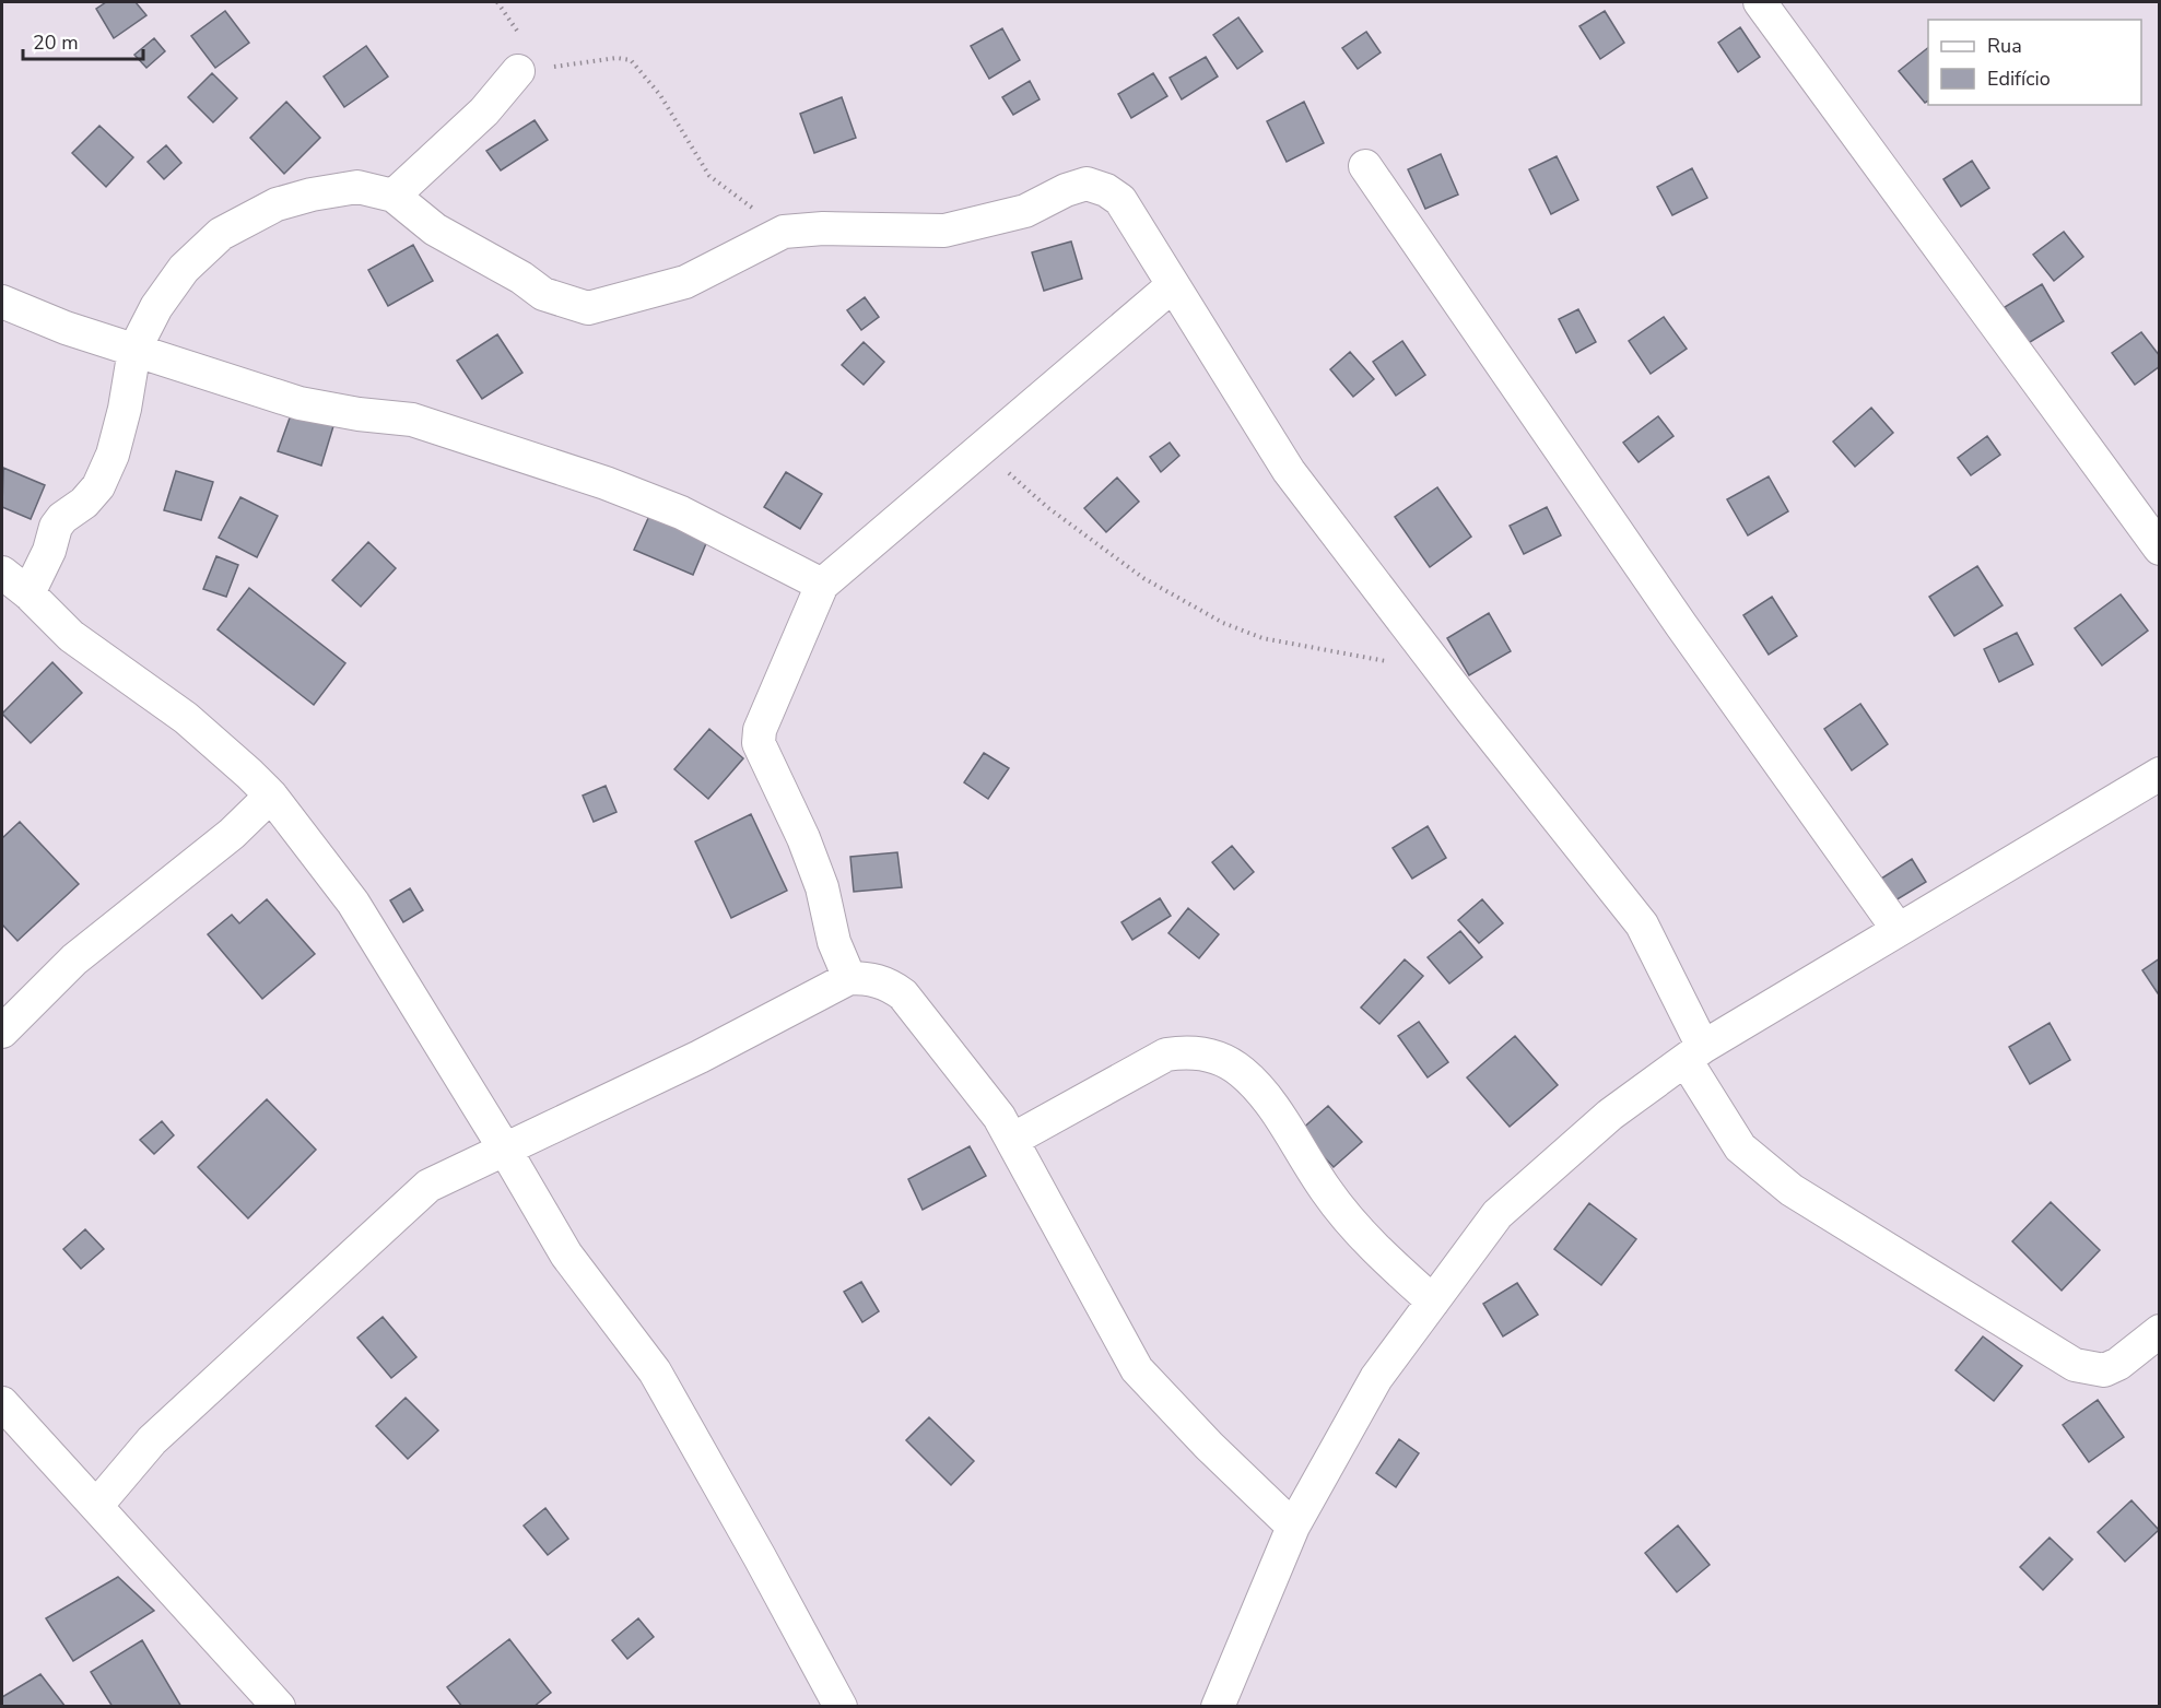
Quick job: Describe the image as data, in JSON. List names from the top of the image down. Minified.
{"legend":["Rua","Edifício"],"scale_bar":"20 m"}
